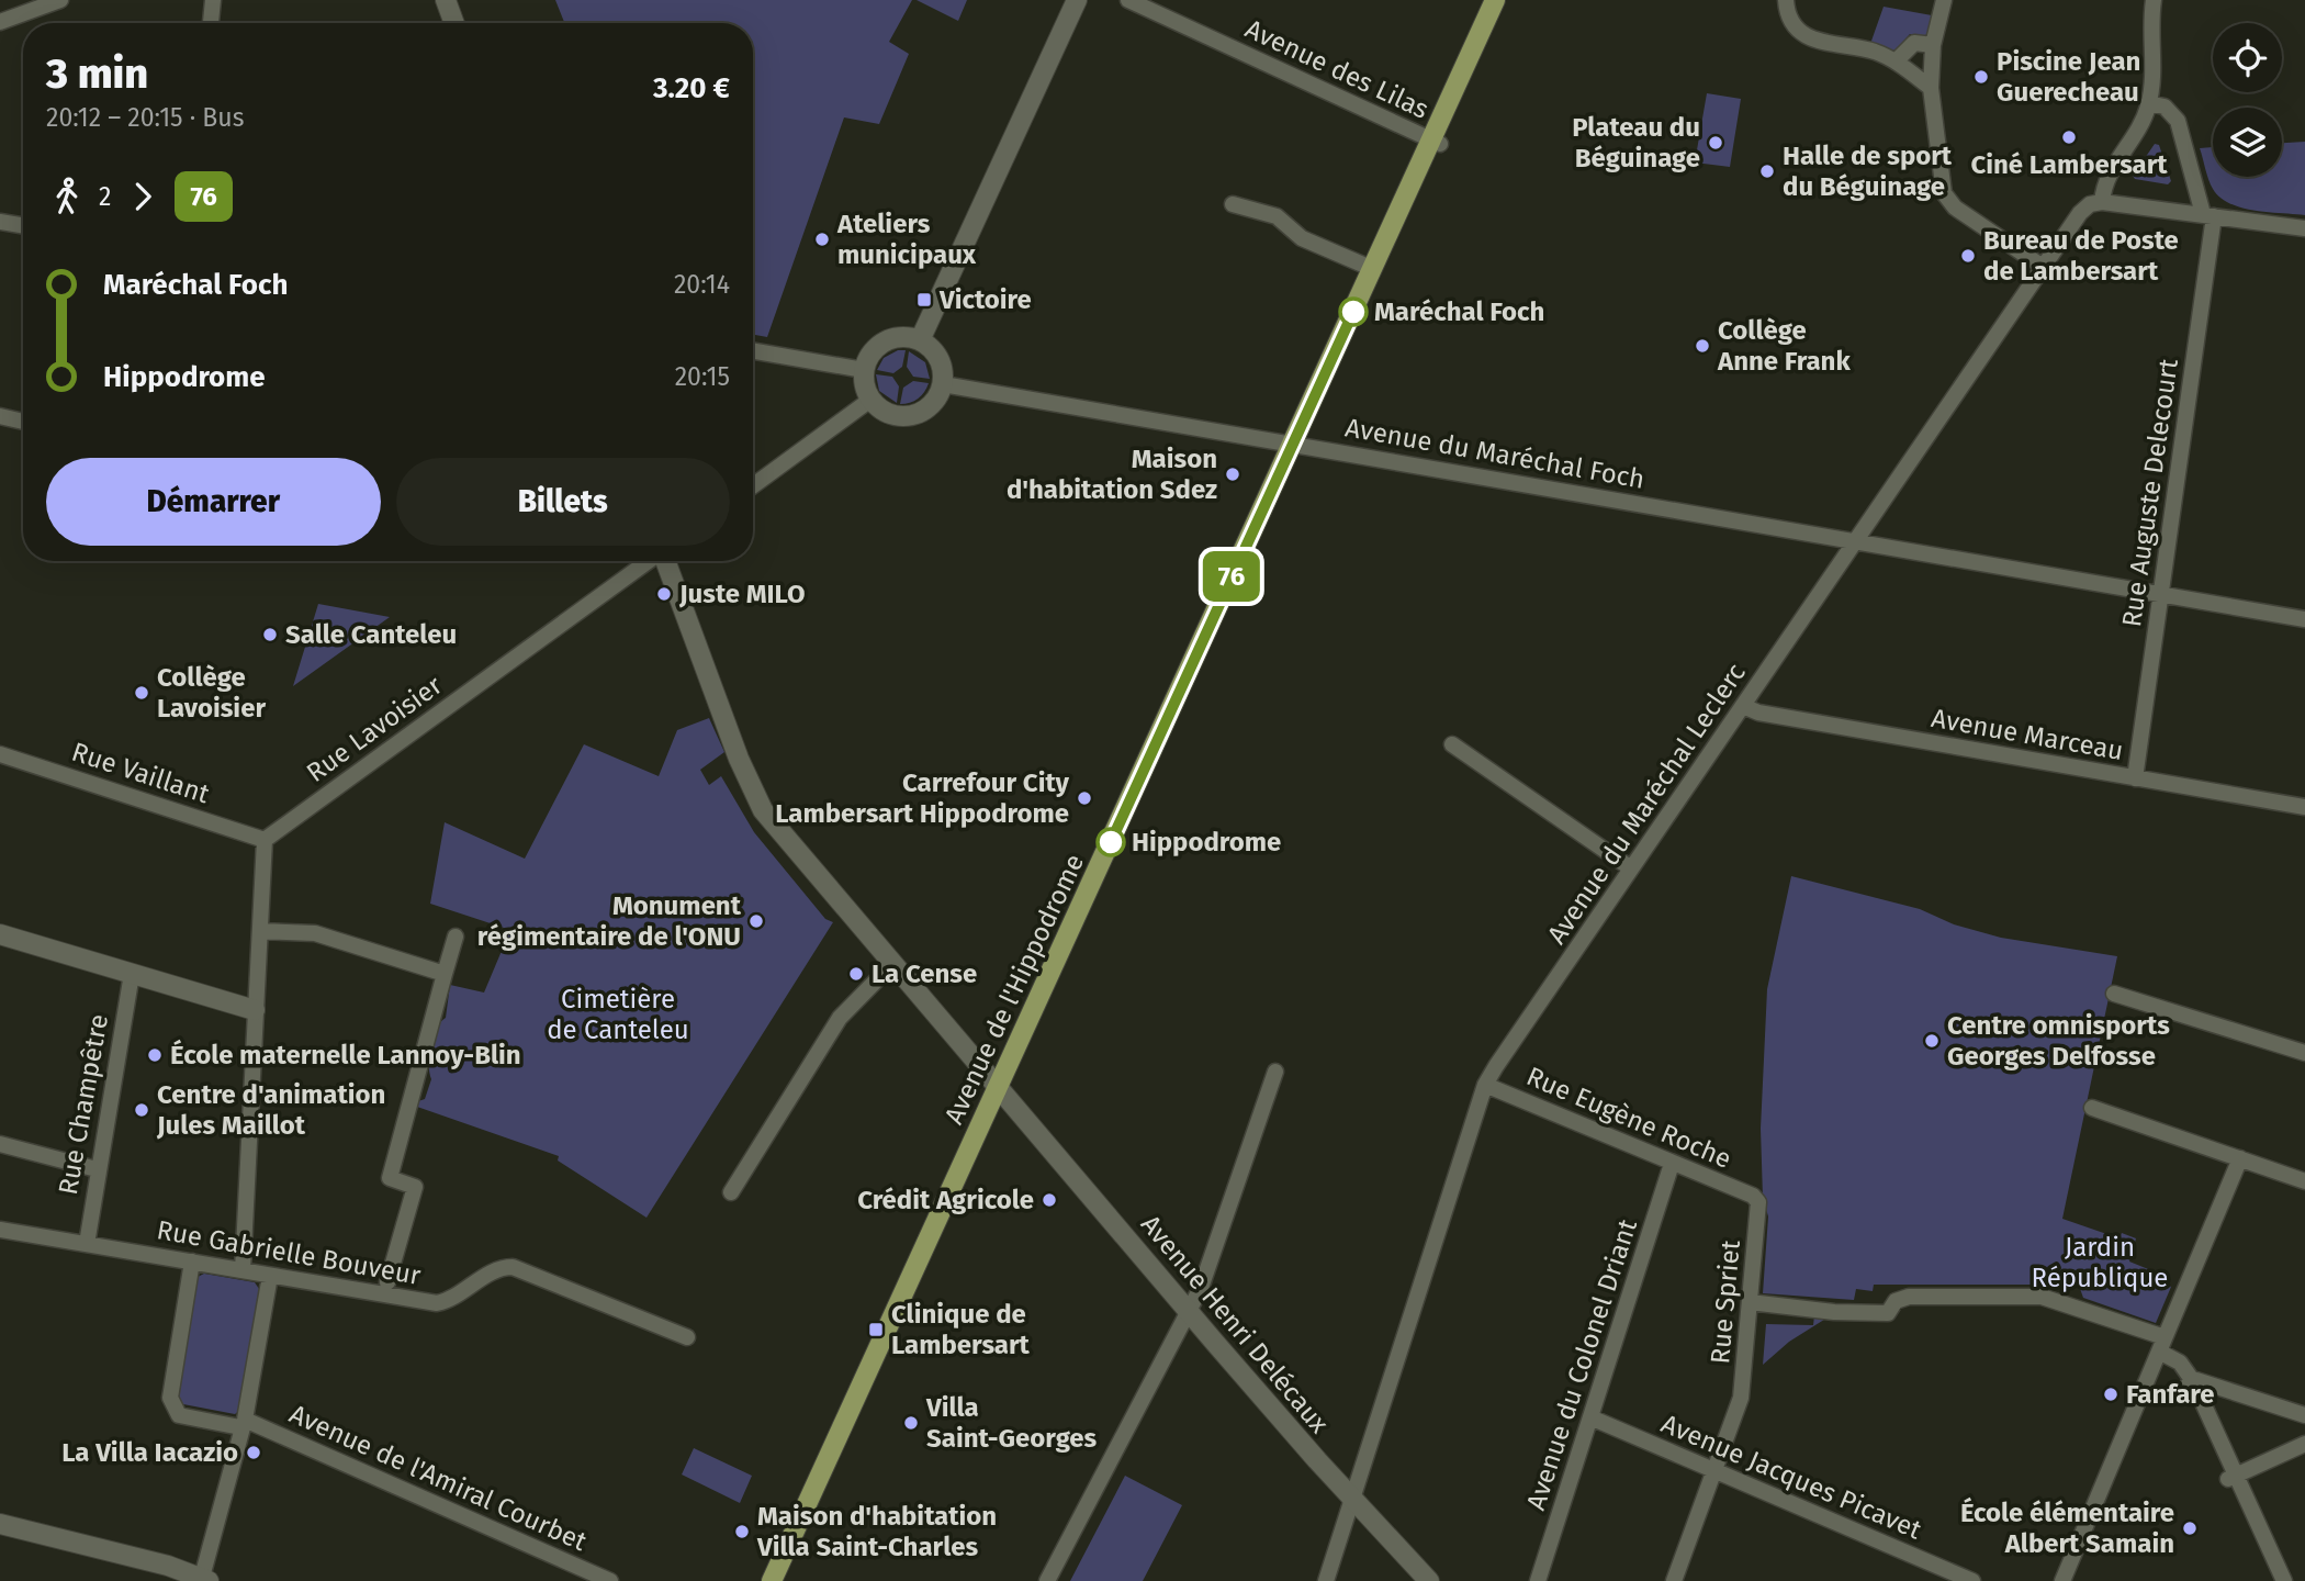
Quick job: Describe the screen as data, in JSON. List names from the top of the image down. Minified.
{"streets":{"main road":["Avenue de l'Hippodrome"],"street":["Avenue des Lilas","Avenue du Maréchal Foch","Rue Auguste Delecourt","Rue Lavoisier","Avenue Marceau","Rue Vaillant","Avenue du Maréchal Leclerc","Rue Champêtre","Rue Eugène Roche","Rue Gabrielle Bouveur","Rue Spriet","Avenue Henri Delécaux","Avenue du Colonel Driant","Avenue Jacques Picavet","Avenue de l'Amiral Courbet"]},"crossings":[["Avenue des Lilas","Avenue de l'Hippodrome"],["Avenue du Maréchal Foch","Rue Auguste Delecourt"],["Avenue du Maréchal Foch","Avenue du Maréchal Leclerc"],["Avenue du Maréchal Foch","Avenue de l'Hippodrome"],["Rue Auguste Delecourt","Avenue Marceau"],["Rue Lavoisier","Rue Vaillant"],["Avenue Marceau","Avenue du Maréchal Leclerc"],["Avenue du Maréchal Leclerc","Rue Eugène Roche"],["Avenue du Maréchal Leclerc","Avenue Henri Delécaux"],["Avenue de l'Hippodrome","Avenue Henri Delécaux"],["Rue Champêtre","Rue Gabrielle Bouveur"],["Rue Eugène Roche","Rue Spriet"],["Rue Eugène Roche","Avenue du Colonel Driant"],["Rue Gabrielle Bouveur","Avenue de l'Amiral Courbet"],["Rue Spriet","Avenue Jacques Picavet"],["Avenue du Colonel Driant","Avenue Jacques Picavet"]],"parks":["Cimetière de Canteleu","Jardin République"],"places":{"other":["Piscine Jean Guerecheau","Ciné Lambersart","Plateau du Béguinage","Halle de sport du Béguinage","Ateliers municipaux","Bureau de Poste de Lambersart","Maréchal Foch","Collège Anne Frank","Maison d'habitation Sdez","Juste MILO","Salle Canteleu","Collège Lavoisier","Carrefour City Lambersart Hippodrome","Hippodrome","Monument régimentaire de l'ONU","La Cense","Centre omnisports Georges Delfosse","École maternelle Lannoy-Blin","Centre d'animation Jules Maillot","Crédit Agricole","Fanfare","Villa Saint-Georges","La Villa Iacazio","École élémentaire Albert Samain","Maison d'habitation Villa Saint-Charles"],"transit":["Victoire","Clinique de Lambersart"]},"lines":["bus line 76"],"page":{"on_map":"76","heading":["3 min","20:12 – 20:15 · Bus","3.20 €"],"legs":["2","76"],"list":[{"name":"Maréchal Foch","value":"20:14"},{"name":"Hippodrome","value":"20:15"}],"buttons":["Démarrer","Billets"]}}
